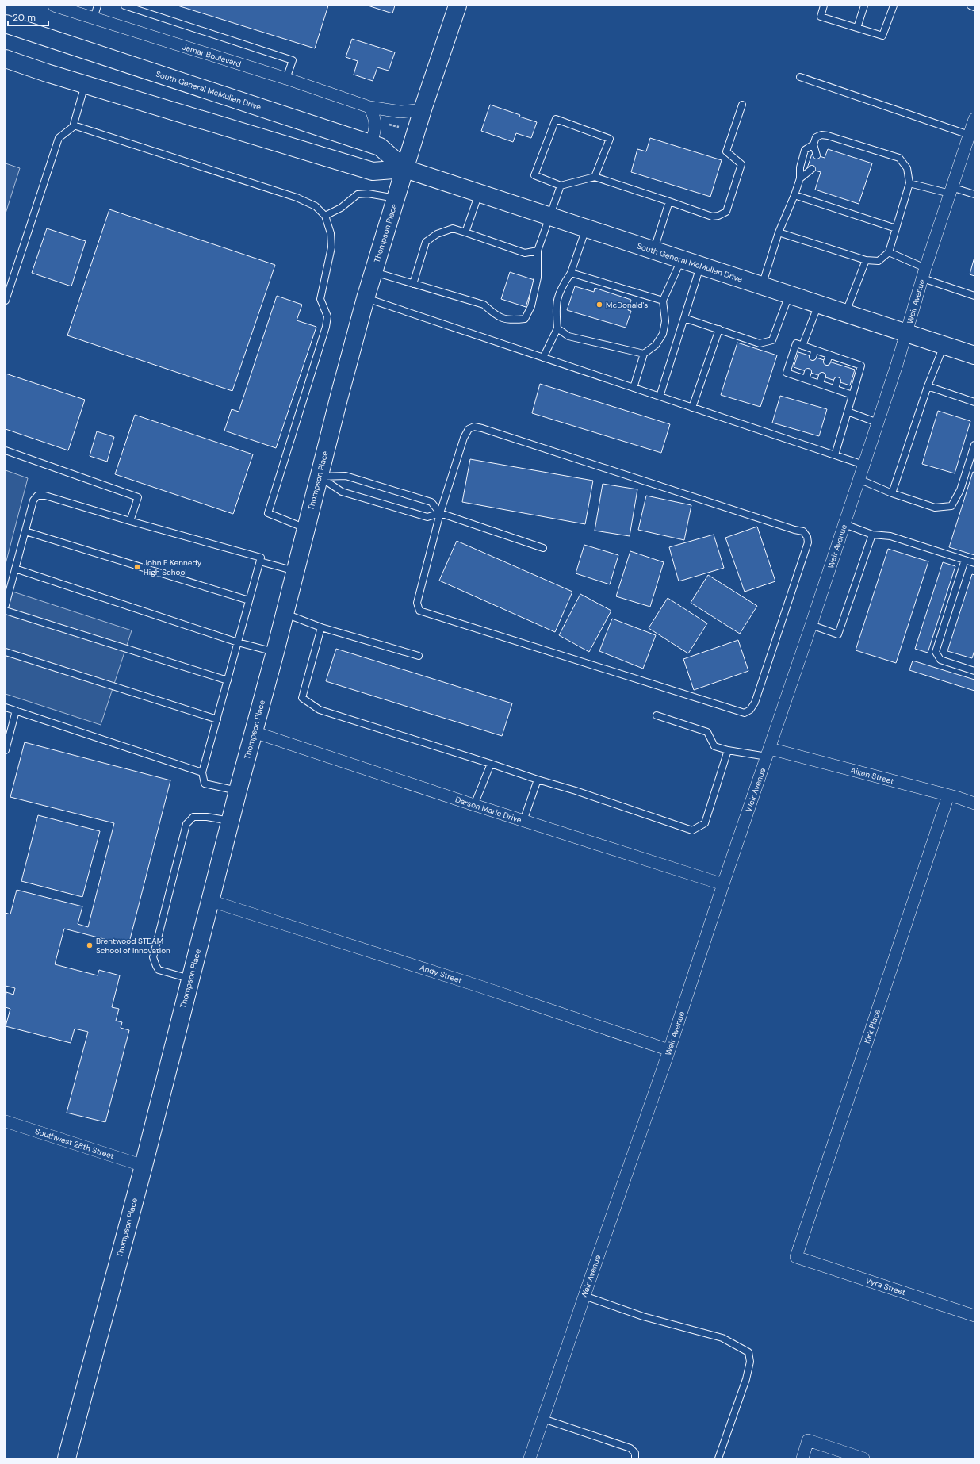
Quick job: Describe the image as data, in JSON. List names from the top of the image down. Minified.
{"streets":{"street":["Jamar Boulevard","South General McMullen Drive","Thompson Place","Weir Avenue","Aiken Street","Darson Marie Drive","Andy Street","Kirk Place","Southwest 28th Street","Vyra Street"]},"crossings":[["Jamar Boulevard","Thompson Place"],["South General McMullen Drive","Thompson Place"],["South General McMullen Drive","Weir Avenue"],["Thompson Place","Darson Marie Drive"],["Thompson Place","Andy Street"],["Thompson Place","Southwest 28th Street"],["Weir Avenue","Aiken Street"],["Weir Avenue","Darson Marie Drive"],["Weir Avenue","Andy Street"],["Aiken Street","Kirk Place"],["Kirk Place","Vyra Street"]],"places":["McDonald's","John F Kennedy High School","Brentwood STEAM School of Innovation"],"scale_bar":"20 m"}
